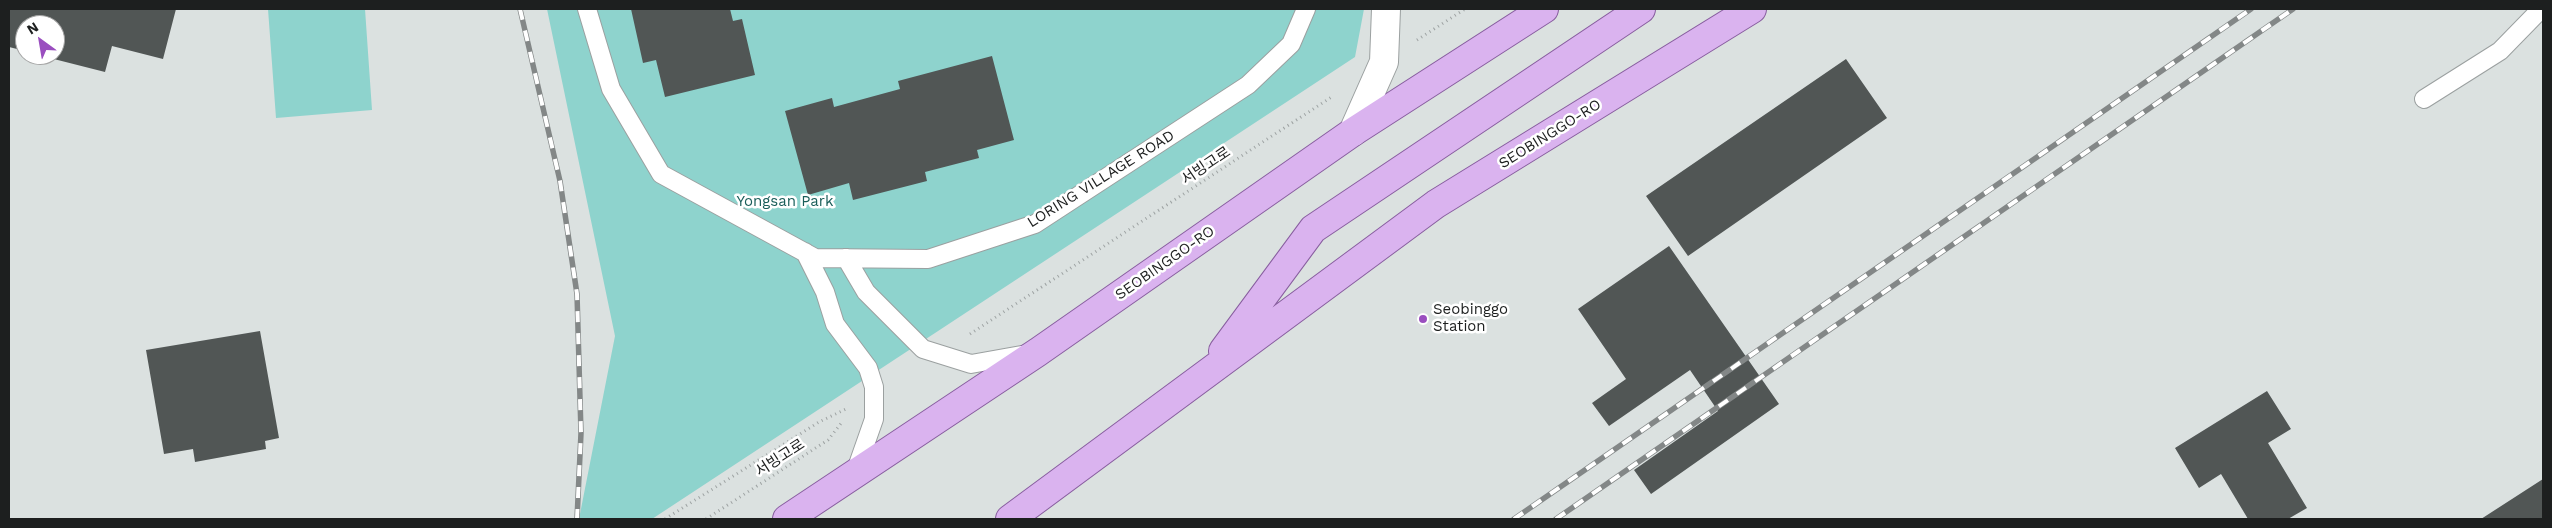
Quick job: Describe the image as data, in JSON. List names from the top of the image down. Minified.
{"streets":{"main road":["SEOBINGGO-RO"],"lane":["LORING VILLAGE ROAD"],"path":["서빙고로"]},"parks":["Yongsan Park"],"places":["Seobinggo Station"],"north":"top left"}
